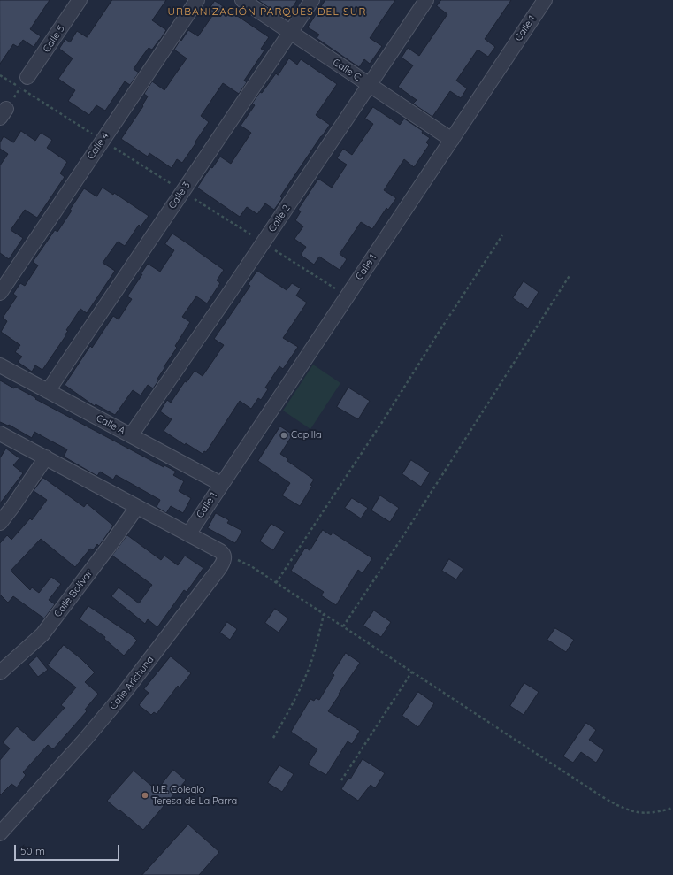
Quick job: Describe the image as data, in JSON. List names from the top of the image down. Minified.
{"streets":{"street":["Calle 1","Calle 5","Calle C","Calle 4","Calle 3","Calle 2","Calle A","Calle Bolívar","Calle Arichuna"]},"crossings":[["Calle 1","Calle C"],["Calle 1","Calle A"],["Calle C","Calle 3"],["Calle C","Calle 2"],["Calle 3","Calle A"],["Calle 2","Calle A"]],"districts":["URBANIZACIÓN PARQUES DEL SUR"],"places":["Capilla","U.E. Colegio Teresa de La Parra"],"scale_bar":"50 m"}
